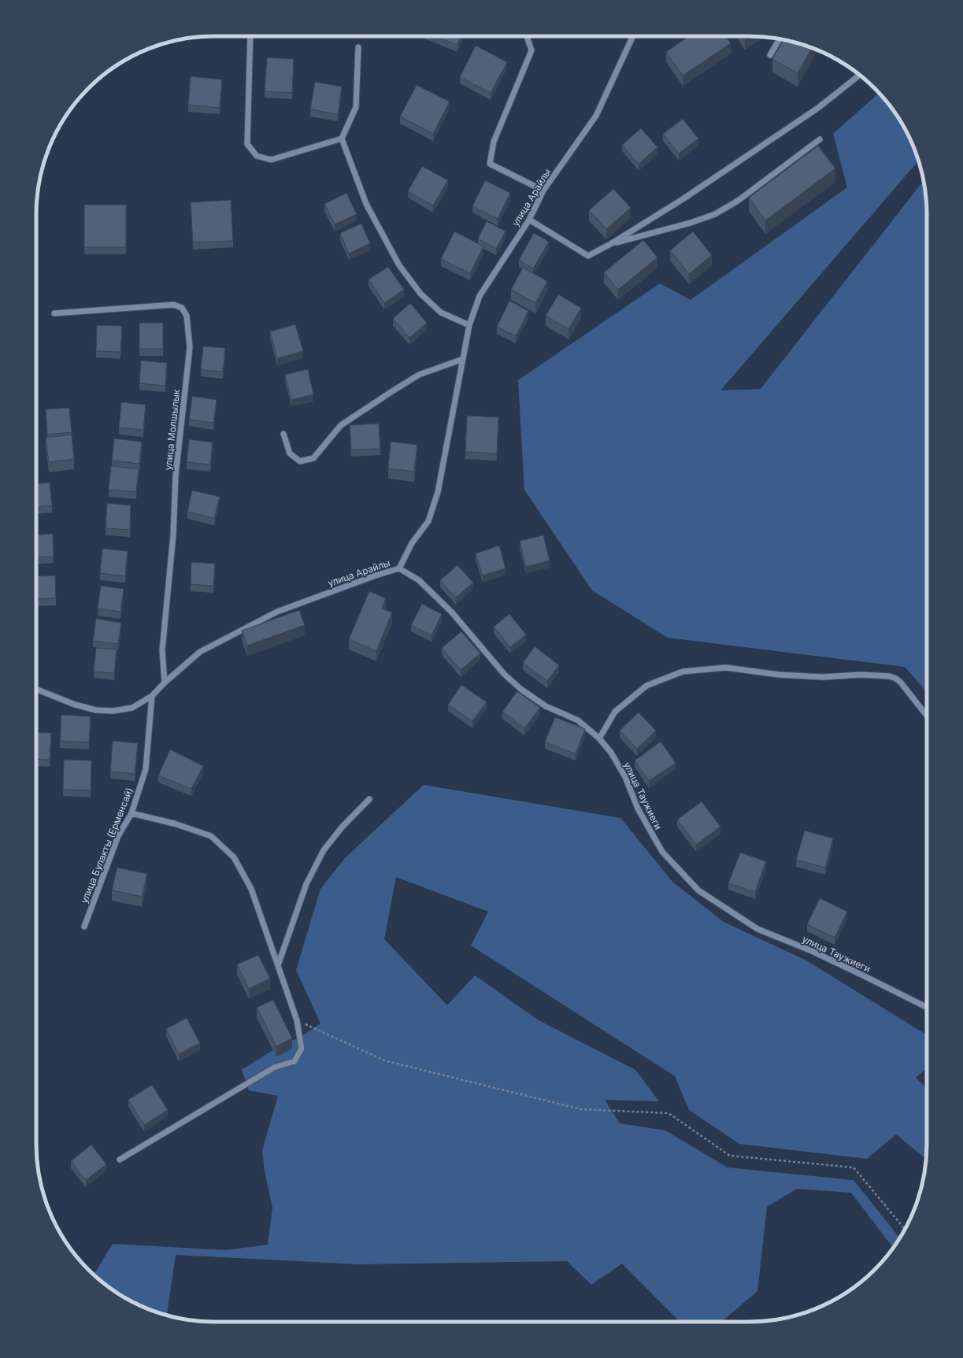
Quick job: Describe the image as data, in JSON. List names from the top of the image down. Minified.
{"streets":{"street":["улица Арайлы","улица Молшылык","улица Таужиеги","улица Булакты (Ерменсай)"]},"crossings":[["улица Арайлы","улица Молшылык"],["улица Арайлы","улица Таужиеги"],["улица Арайлы","улица Булакты (Ерменсай)"]]}
